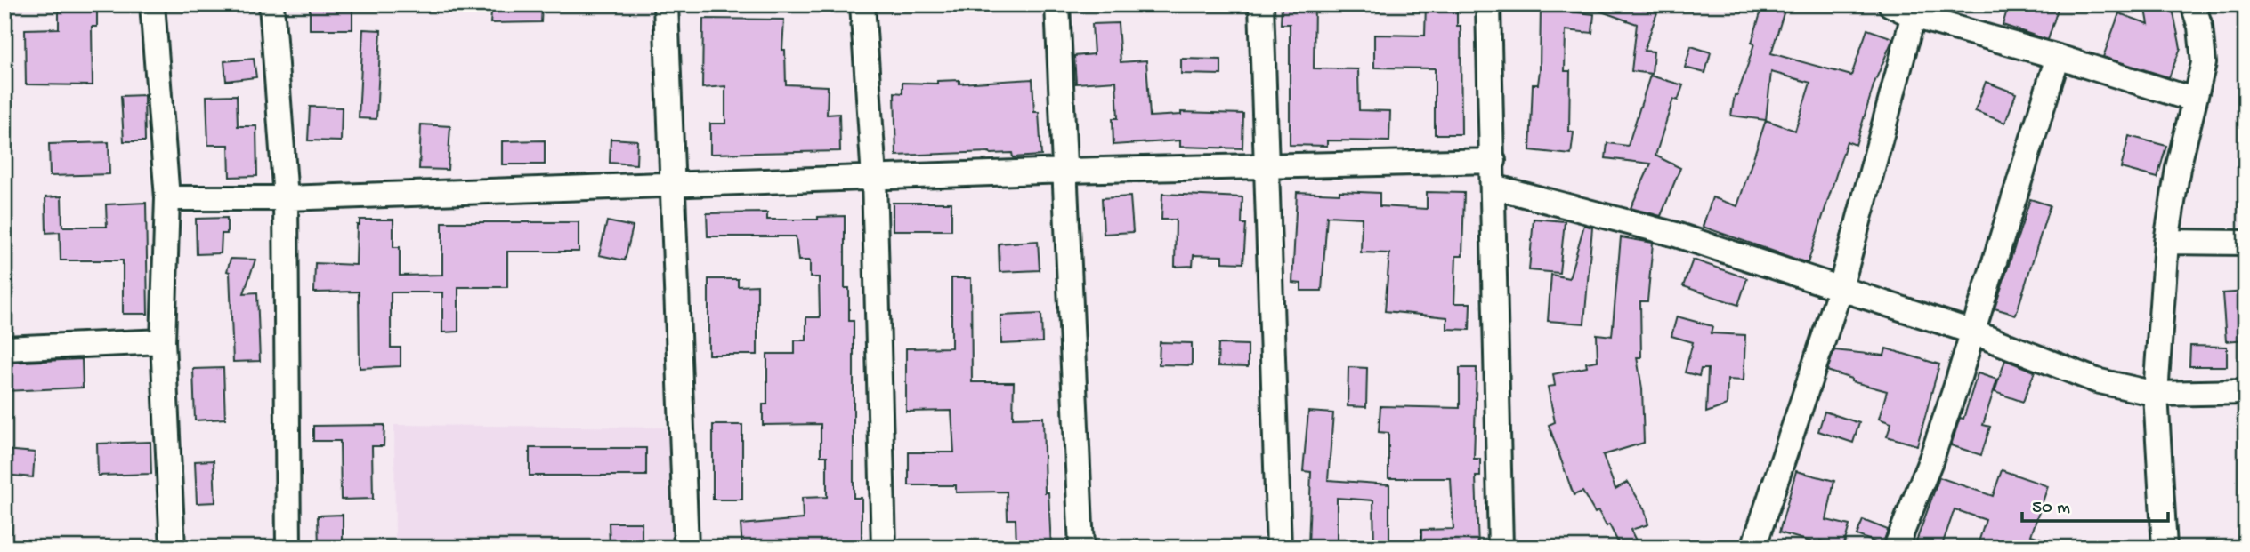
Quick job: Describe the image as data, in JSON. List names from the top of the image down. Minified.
{"scale_bar":"50 m"}
